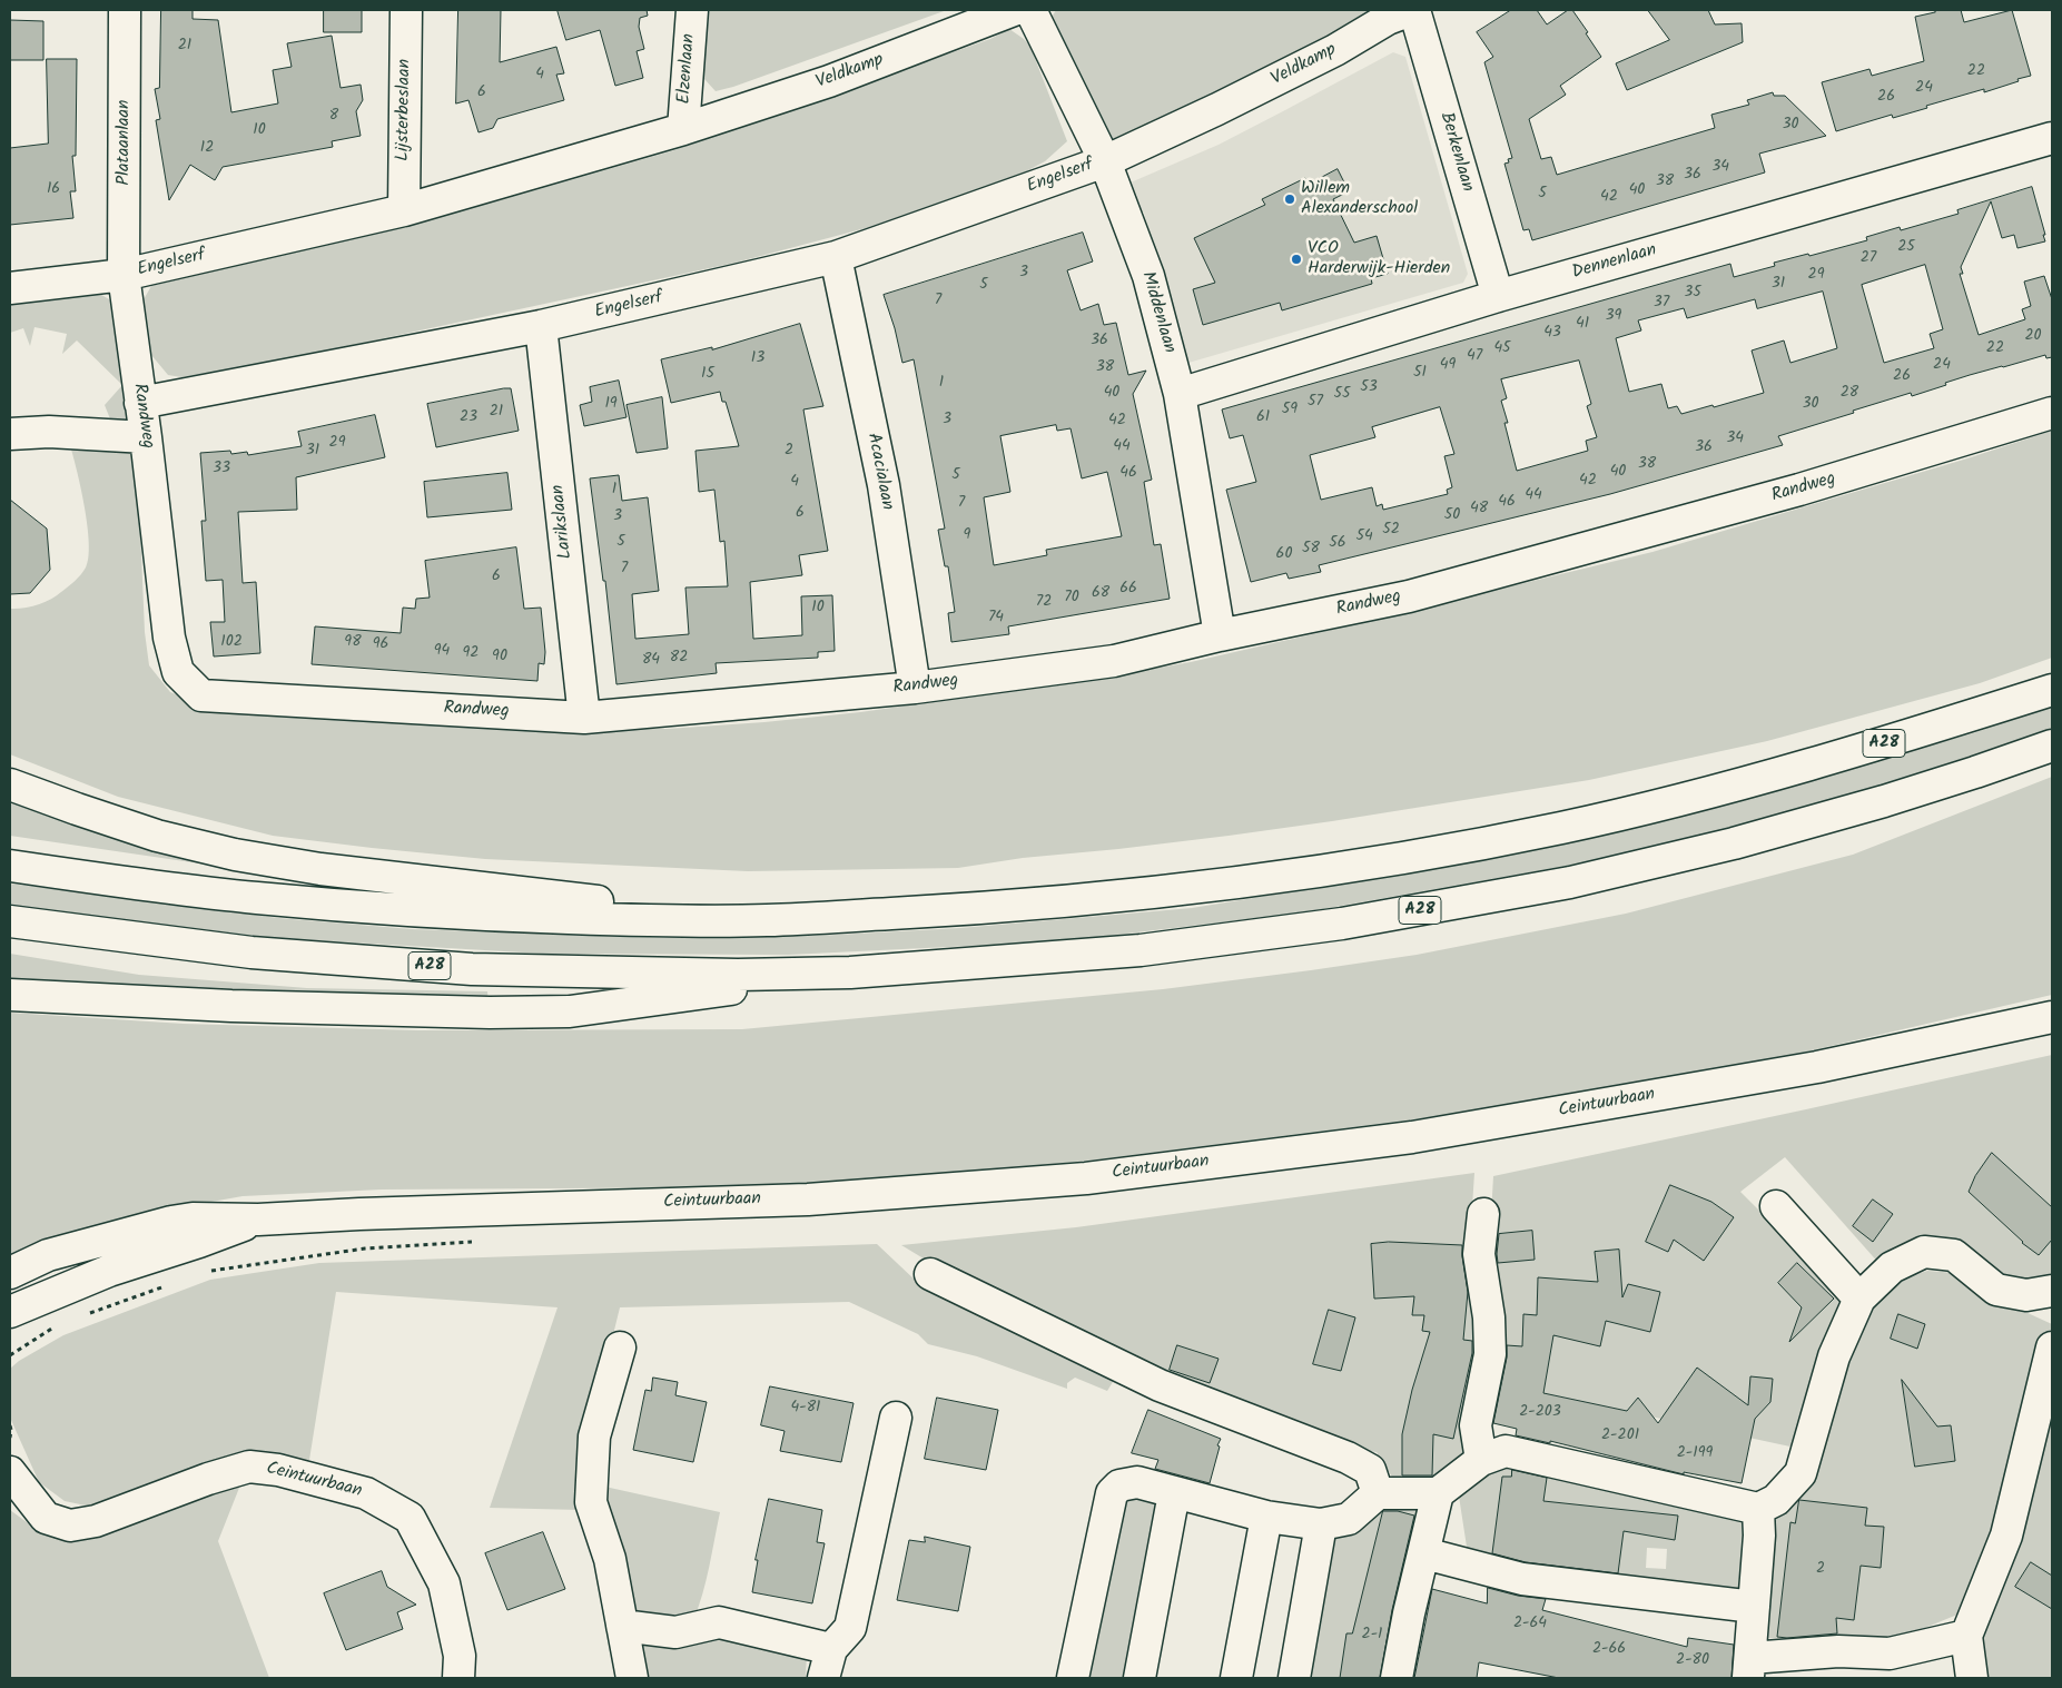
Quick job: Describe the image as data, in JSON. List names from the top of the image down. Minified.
{"streets":{"main road":["Veldkamp","Elzenlaan","Lijsterbeslaan","Plataanlaan","Berkenlaan","Engelserf","Dennenlaan","Middenlaan","Randweg","Acacialaan","Larikslaan","A28","Ceintuurbaan"]},"crossings":[["Veldkamp","Elzenlaan"],["Veldkamp","Berkenlaan"],["Veldkamp","Engelserf"],["Veldkamp","Middenlaan"],["Elzenlaan","Engelserf"],["Lijsterbeslaan","Engelserf"],["Plataanlaan","Engelserf"],["Plataanlaan","Randweg"],["Berkenlaan","Dennenlaan"],["Engelserf","Middenlaan"],["Engelserf","Randweg"],["Engelserf","Acacialaan"],["Engelserf","Larikslaan"],["Dennenlaan","Middenlaan"],["Middenlaan","Randweg"],["Randweg","Acacialaan"],["Randweg","Larikslaan"]],"places":["Willem Alexanderschool","VCO Harderwijk-Hierden"],"house_numbers":["21","22","4","24","6","26","8","30","10","12","34","36","38","16","40","5","42","25","27","3","29","31","5","35","7","37","39","41","43","20","36","45","22","47","13","49","24","38","51","15","26","1","53","40","28","55","57","19","30","59","21","23","61","3","42","34","29","44","36","31","2","38","33","40","46","5","42","4","1","44","46","7","48","6","50","3","52","9","54","5","56","58","60","7","6","66","68","70","72","10","74","102","98","96","94","92","90","82","84","4-81","2-203","2-201","2-199","2","2-64","2-1","2-66","2-80"]}
